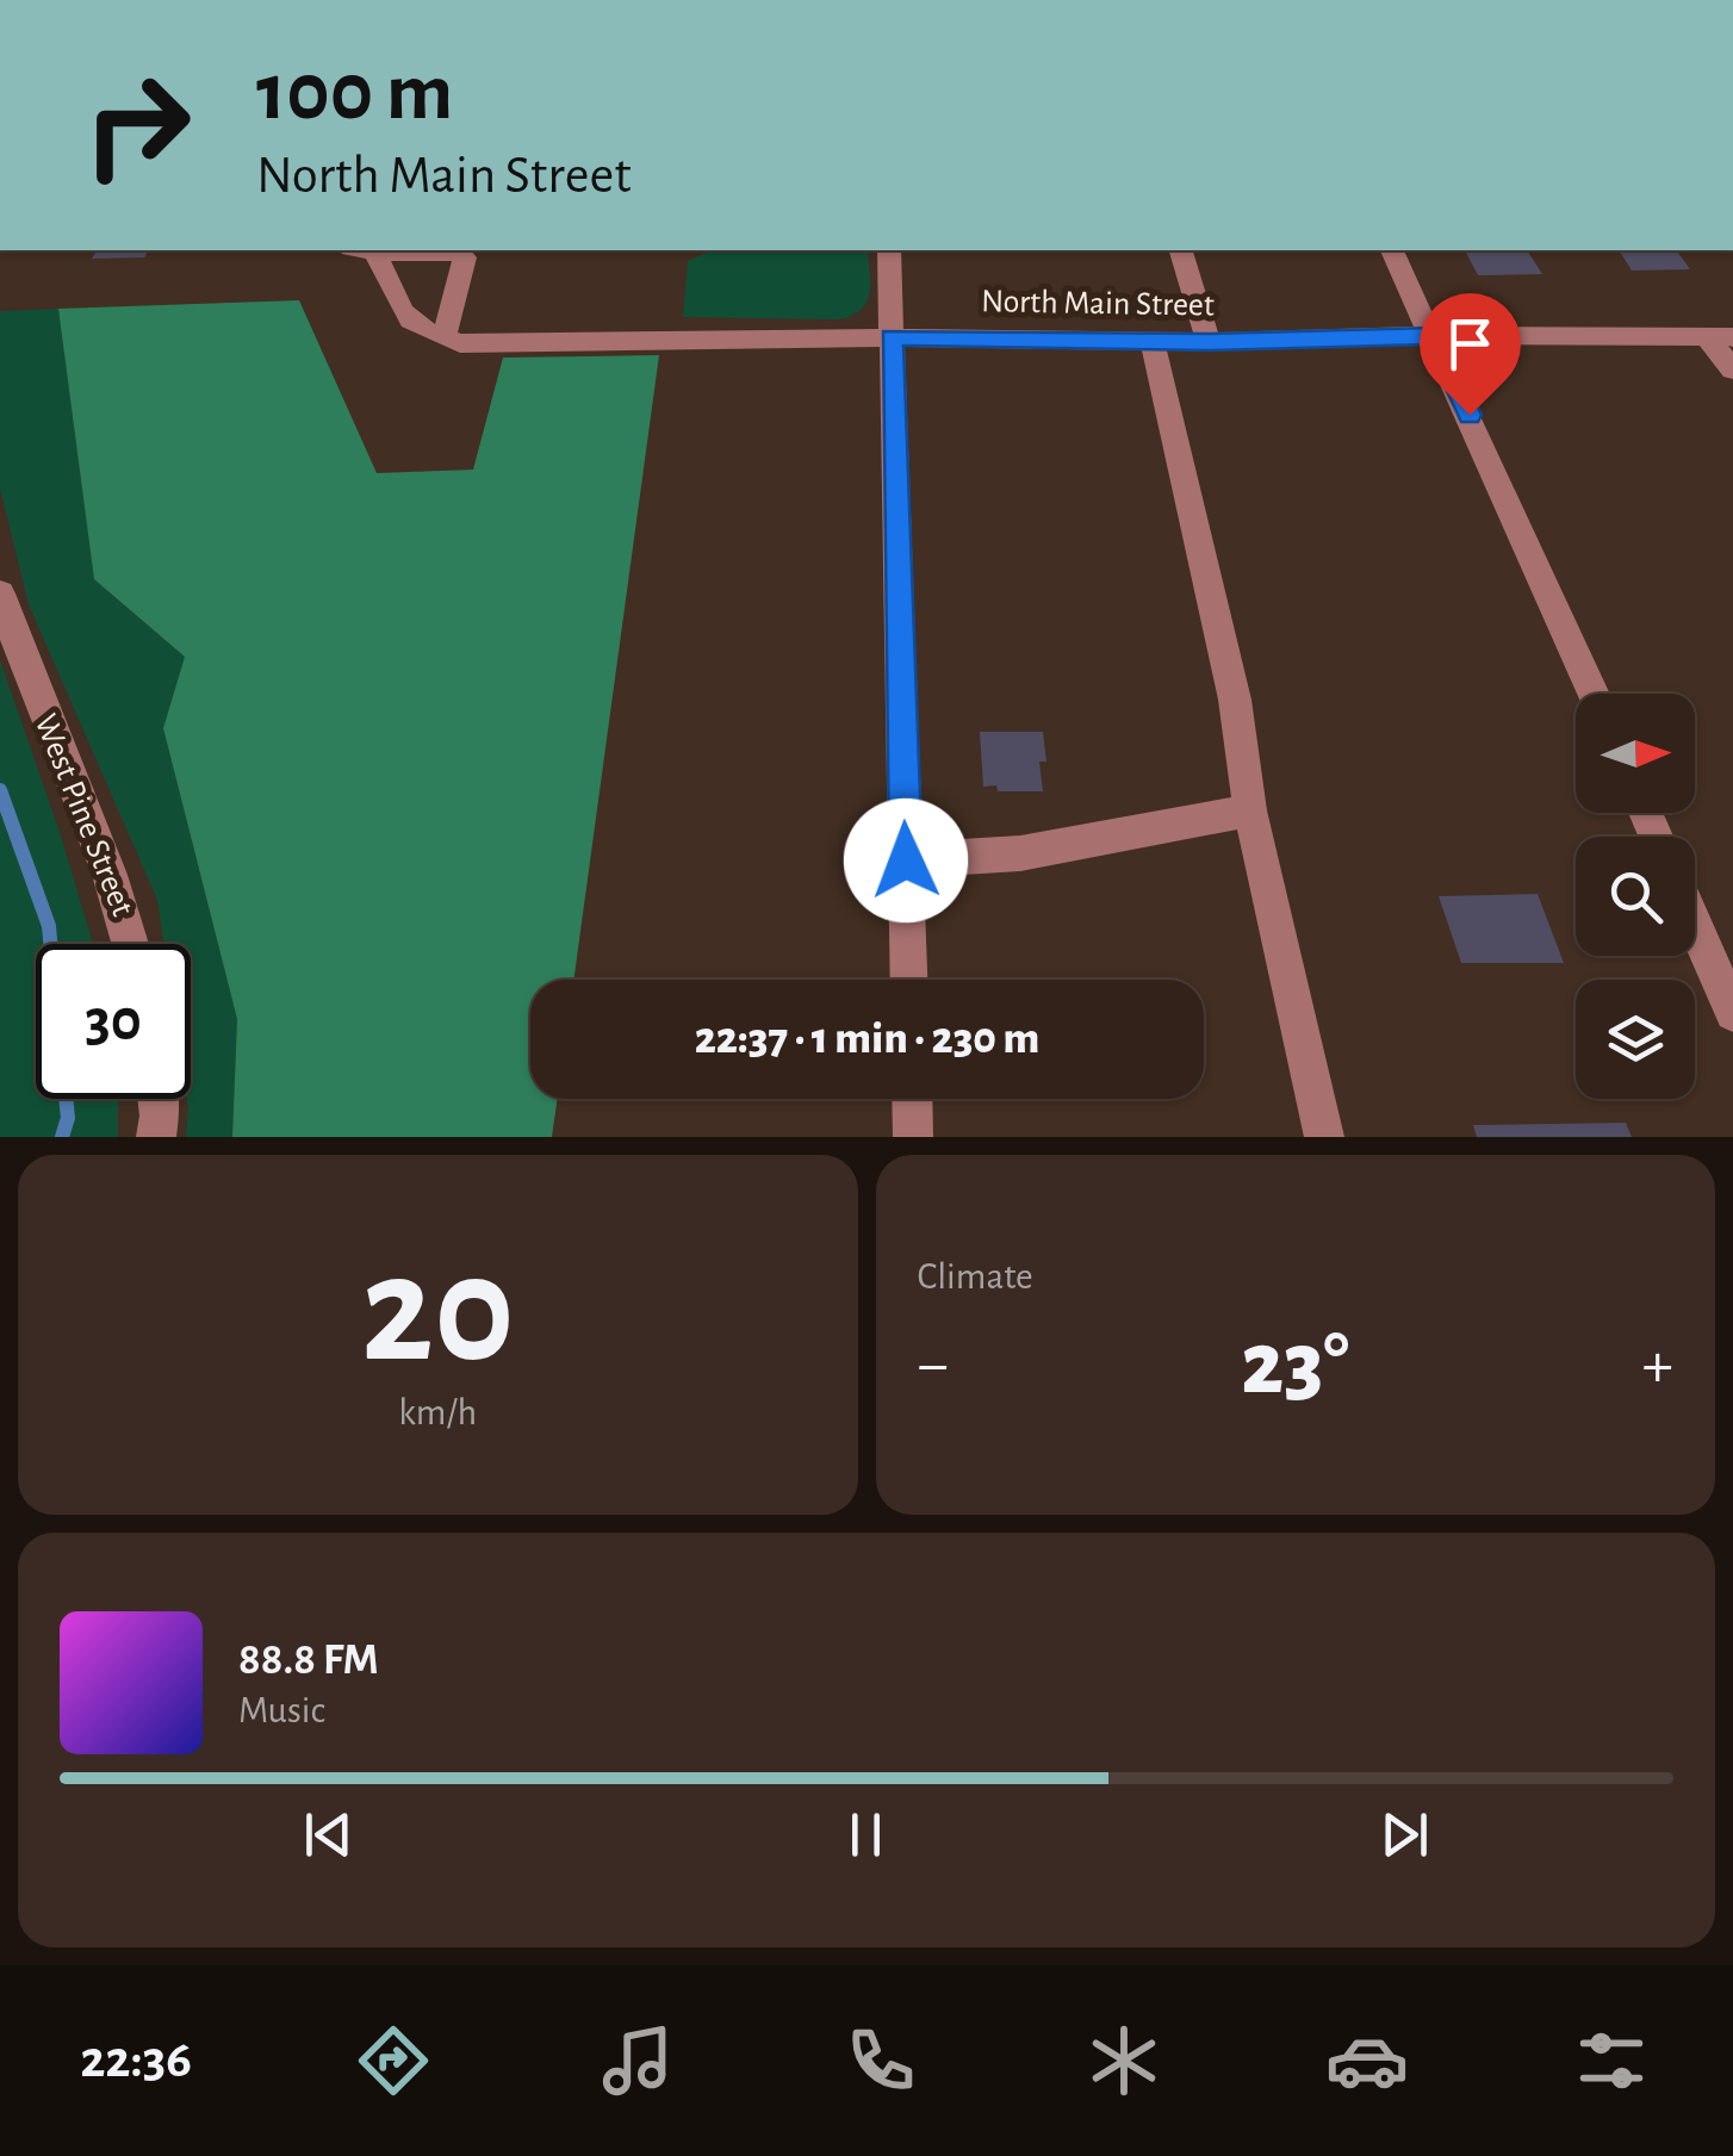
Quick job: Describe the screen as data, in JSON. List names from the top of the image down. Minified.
{"streets":{"street":["North Main Street","West Pine Street"]},"north":"right","page":{"turn":["100 m","North Main Street"],"limit":"30","trip":"22:37 · 1 min · 230 m","tile":[["20","km/h"],"Climate"],"heat":["−","23°","+"],"song":["88.8 FM","Music"],"tabs":"22:36"}}
